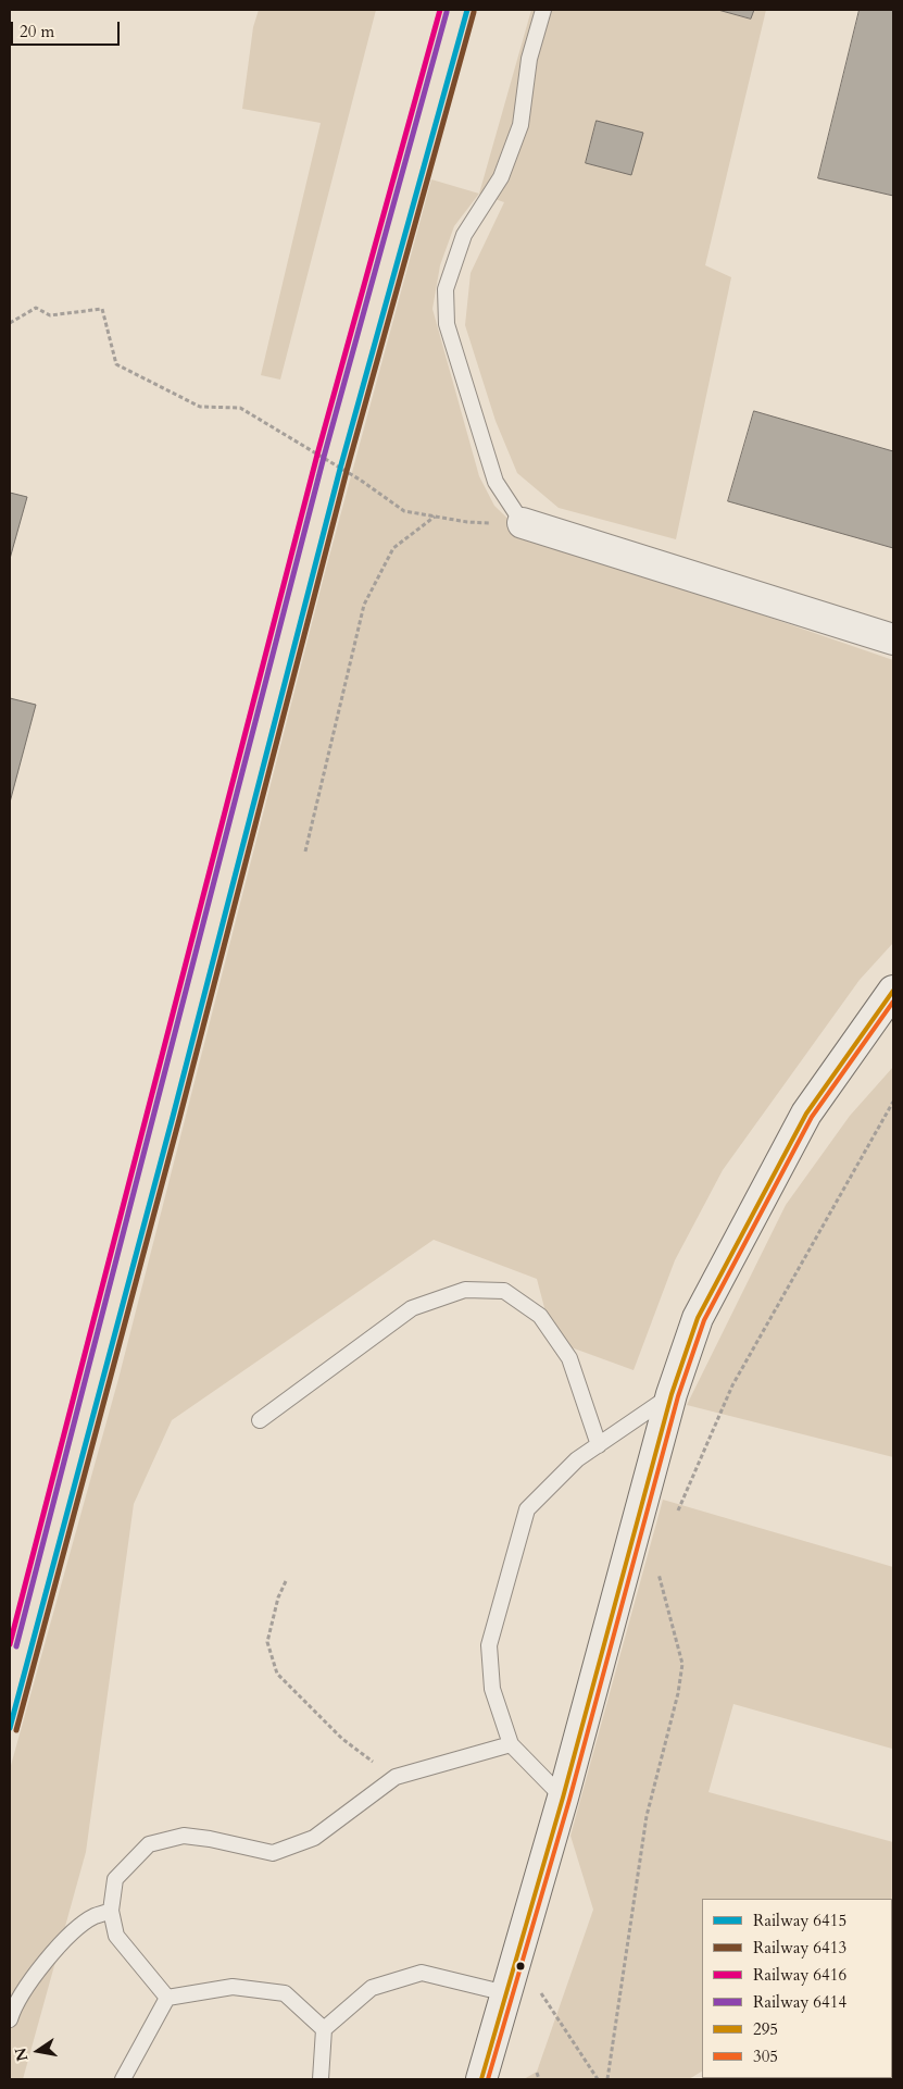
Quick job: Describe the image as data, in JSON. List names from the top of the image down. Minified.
{"lines":["rail line 6415","rail line 6416","rail line 6413","rail line 6414","transit line 295","transit line 305"],"legend":["Railway 6415","Railway 6413","Railway 6416","Railway 6414","295","305"],"scale_bar":"20 m","north":"left"}
